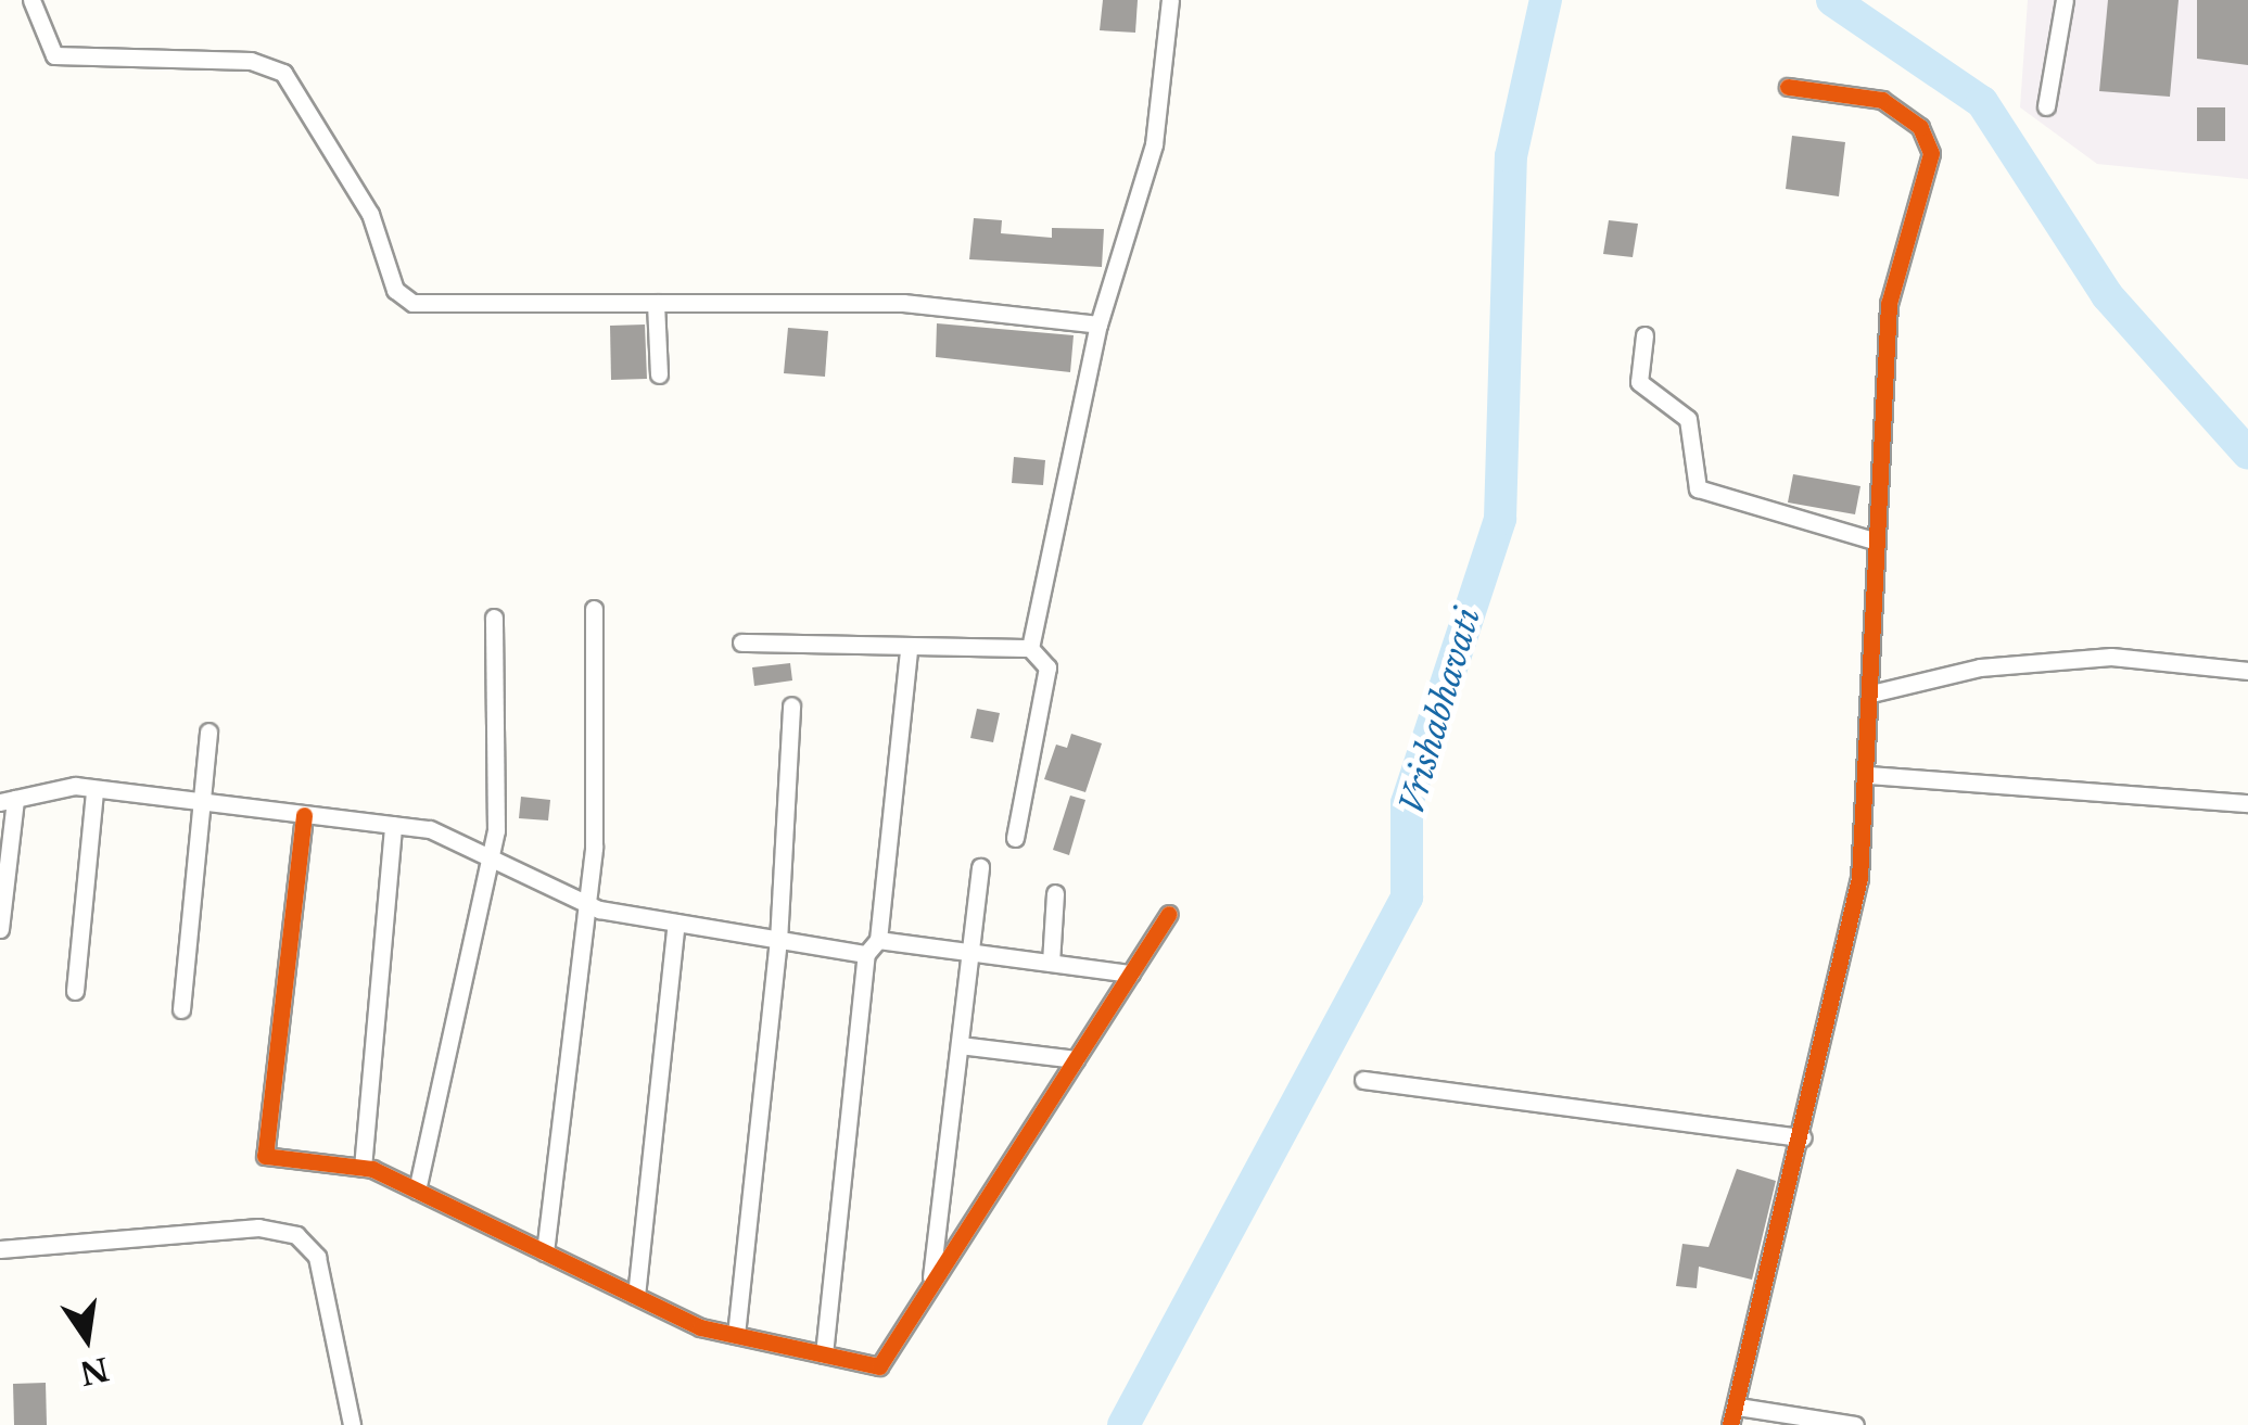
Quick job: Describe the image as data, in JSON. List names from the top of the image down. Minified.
{"water":["Vrishabhavati"],"north":"bottom"}
